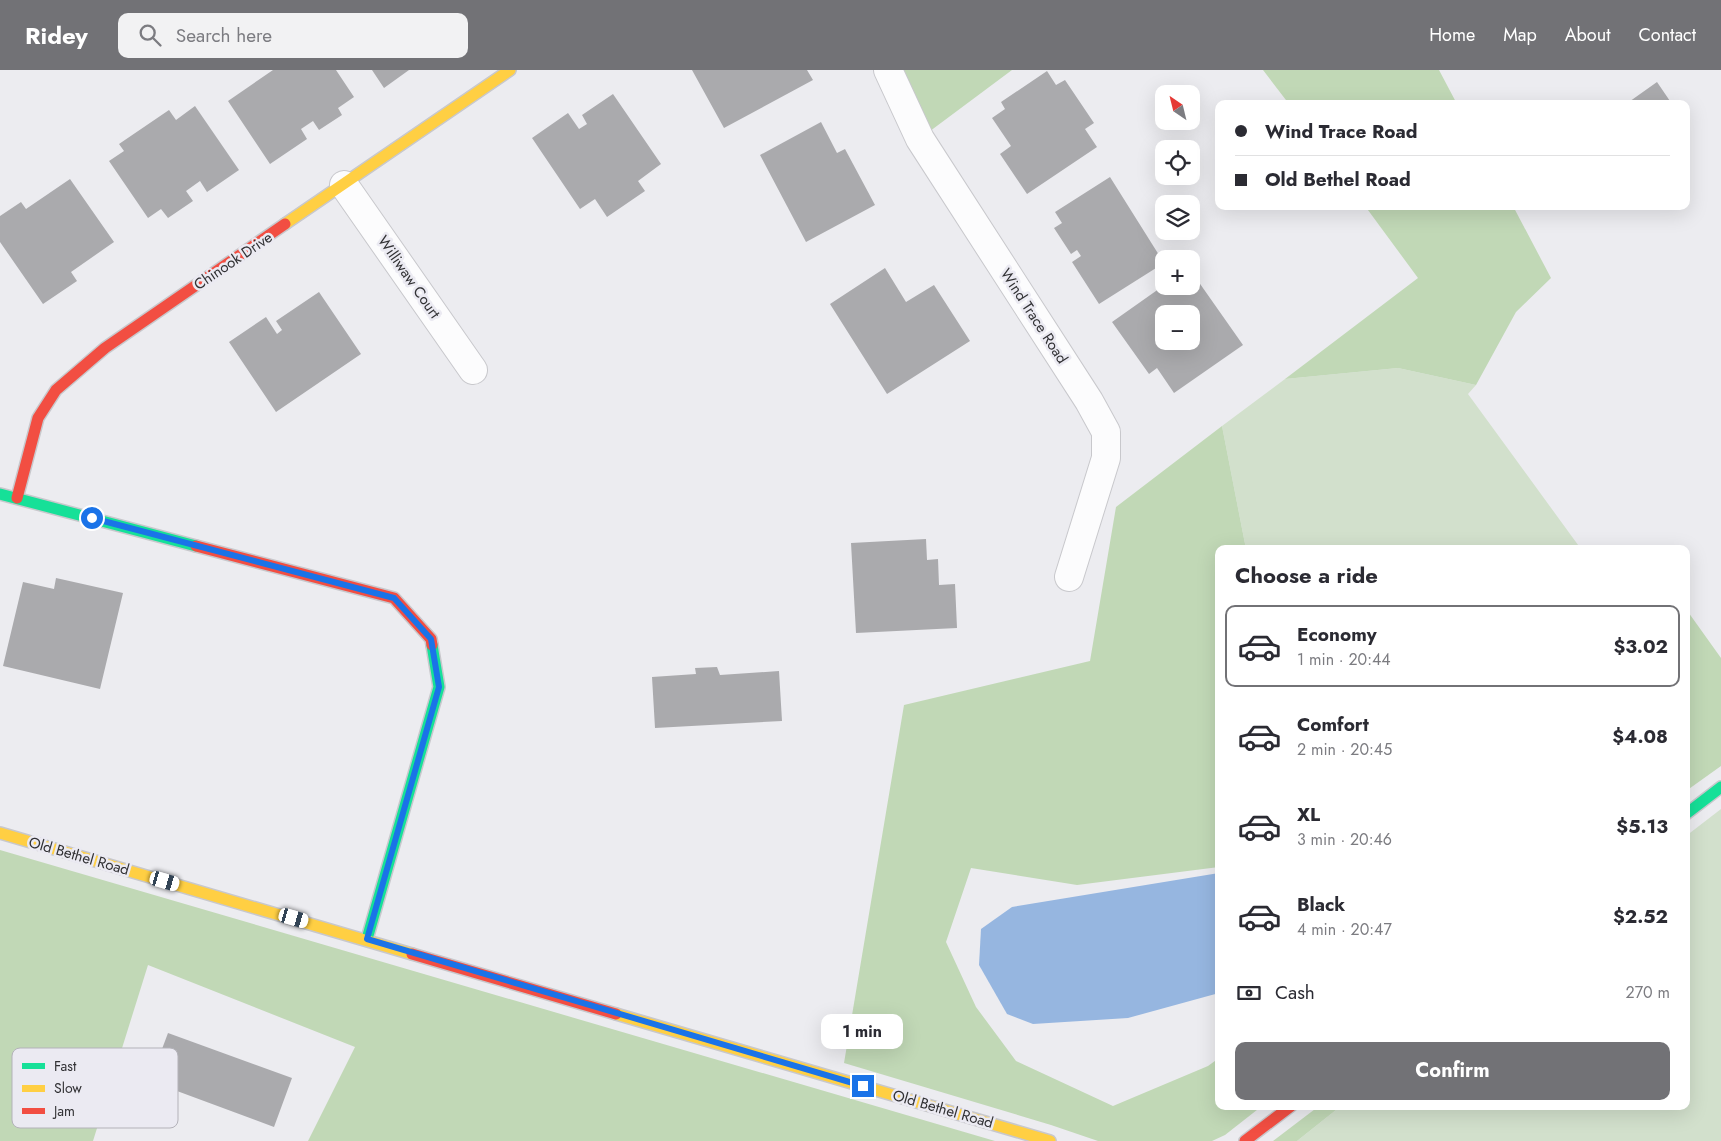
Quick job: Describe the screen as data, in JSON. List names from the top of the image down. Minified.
{"streets":{"street":["Chinook Drive","Williwaw Court","Wind Trace Road","Old Bethel Road"]},"crossings":[["Chinook Drive","Williwaw Court"]],"legend":["Fast","Slow","Jam"],"north":"top left","page":{"header":"Ridey","search":"Search here","nav":["Home","Map","About","Contact"],"map_buttons":["+","−"],"banner":["Wind Trace Road","Old Bethel Road"],"heading":"Choose a ride","list":[{"name":"Economy","note":"1 min · 20:44","value":"$3.02"},{"name":"Comfort","note":"2 min · 20:45","value":"$4.08"},{"name":"XL","note":"3 min · 20:46","value":"$5.13"},{"name":"Black","note":"4 min · 20:47","value":"$2.52"}],"pay":["Cash","270 m"],"bubble":"1 min","buttons":"Confirm"}}
